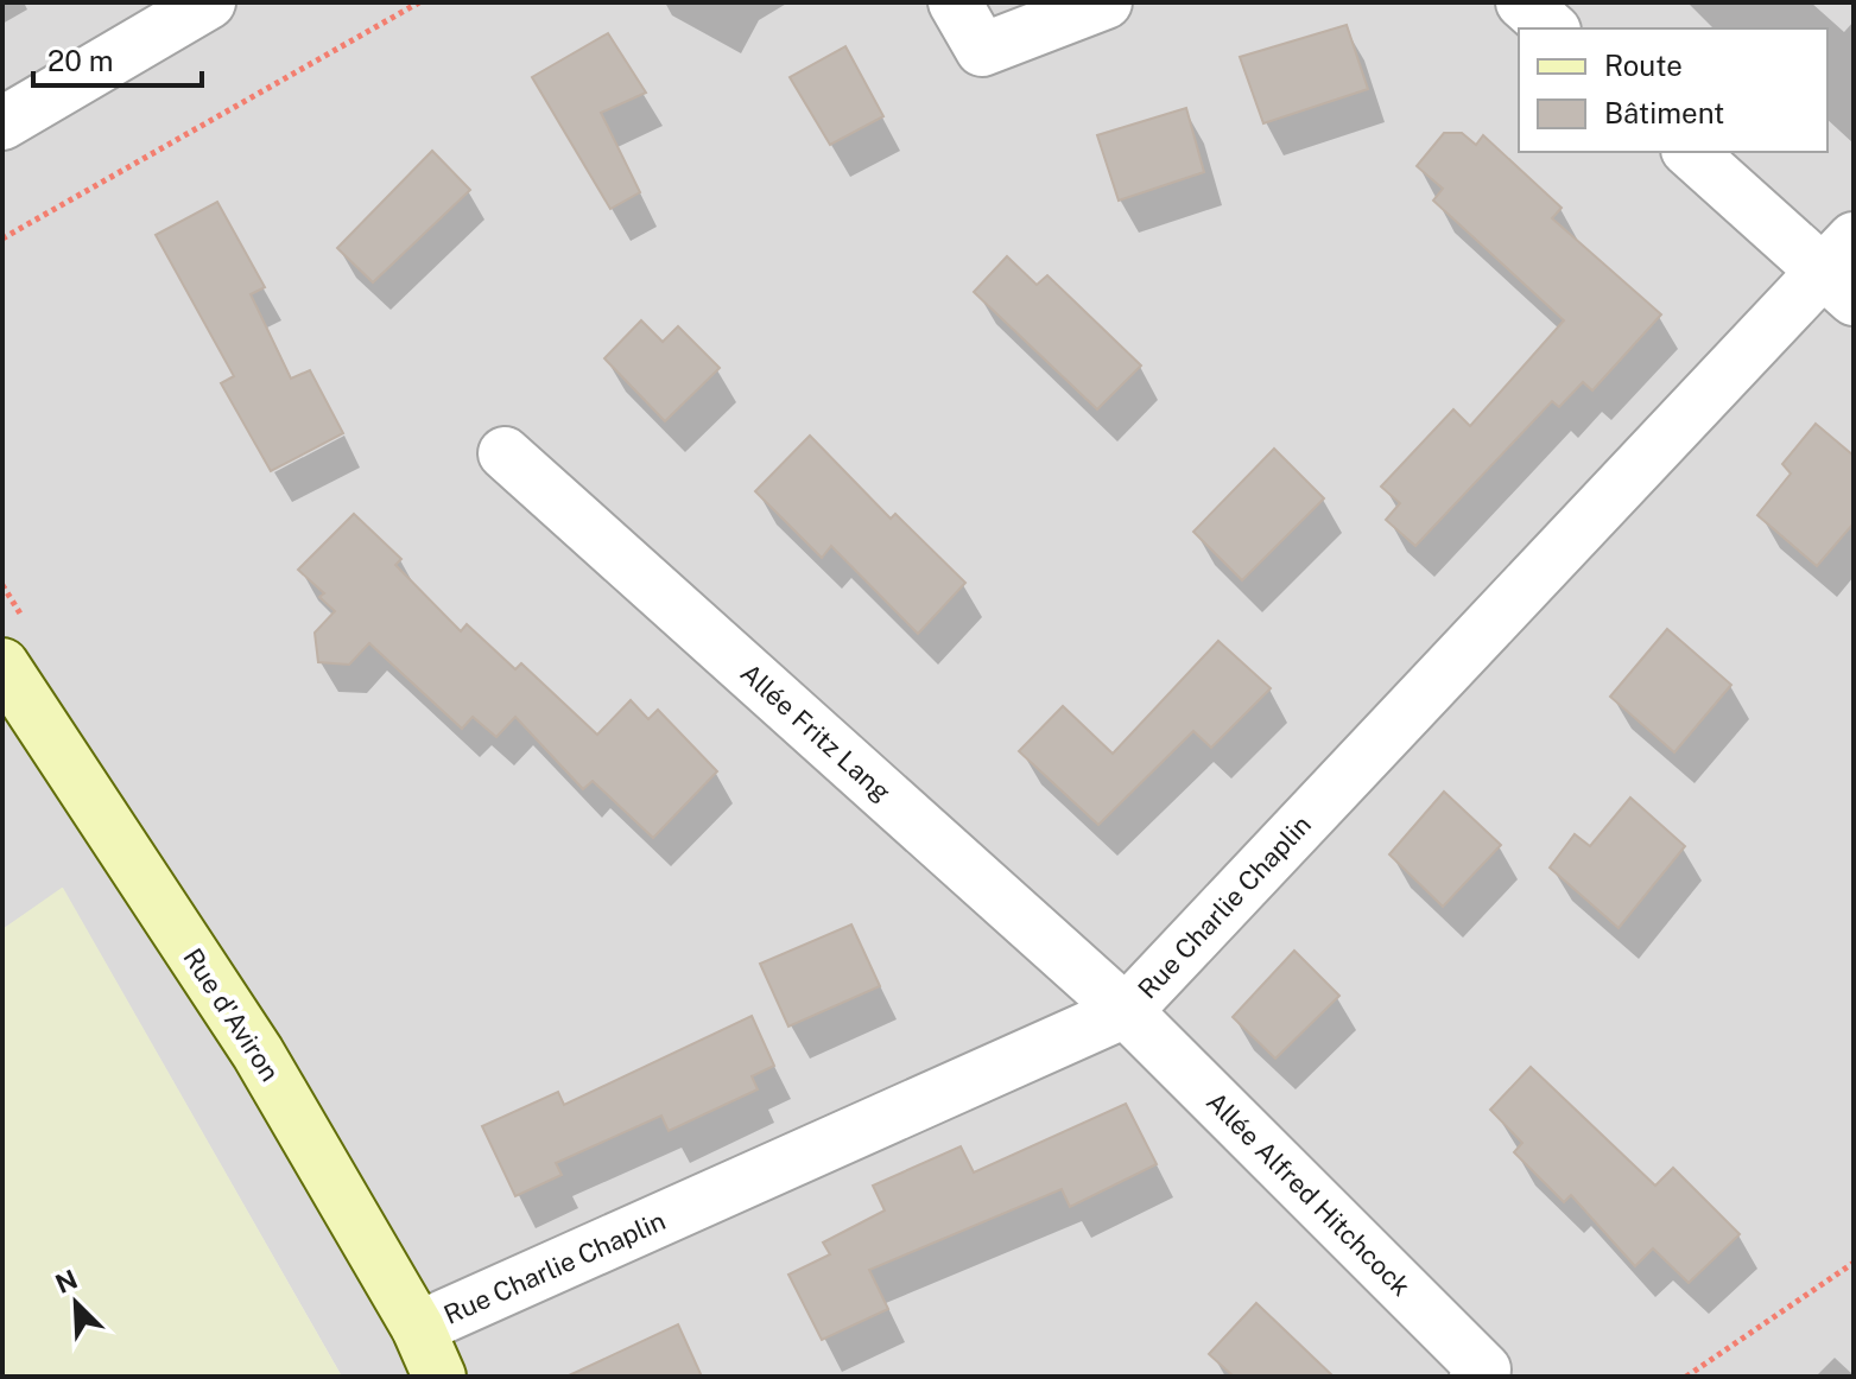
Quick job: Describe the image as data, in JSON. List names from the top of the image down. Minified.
{"streets":{"street":["Allée Fritz Lang","Rue Charlie Chaplin","Rue d'Aviron","Allée Alfred Hitchcock"]},"crossings":[["Allée Fritz Lang","Rue Charlie Chaplin"],["Allée Fritz Lang","Allée Alfred Hitchcock"],["Rue Charlie Chaplin","Rue d'Aviron"],["Rue Charlie Chaplin","Allée Alfred Hitchcock"]],"legend":["Route","Bâtiment"],"scale_bar":"20 m","north":"top left"}
